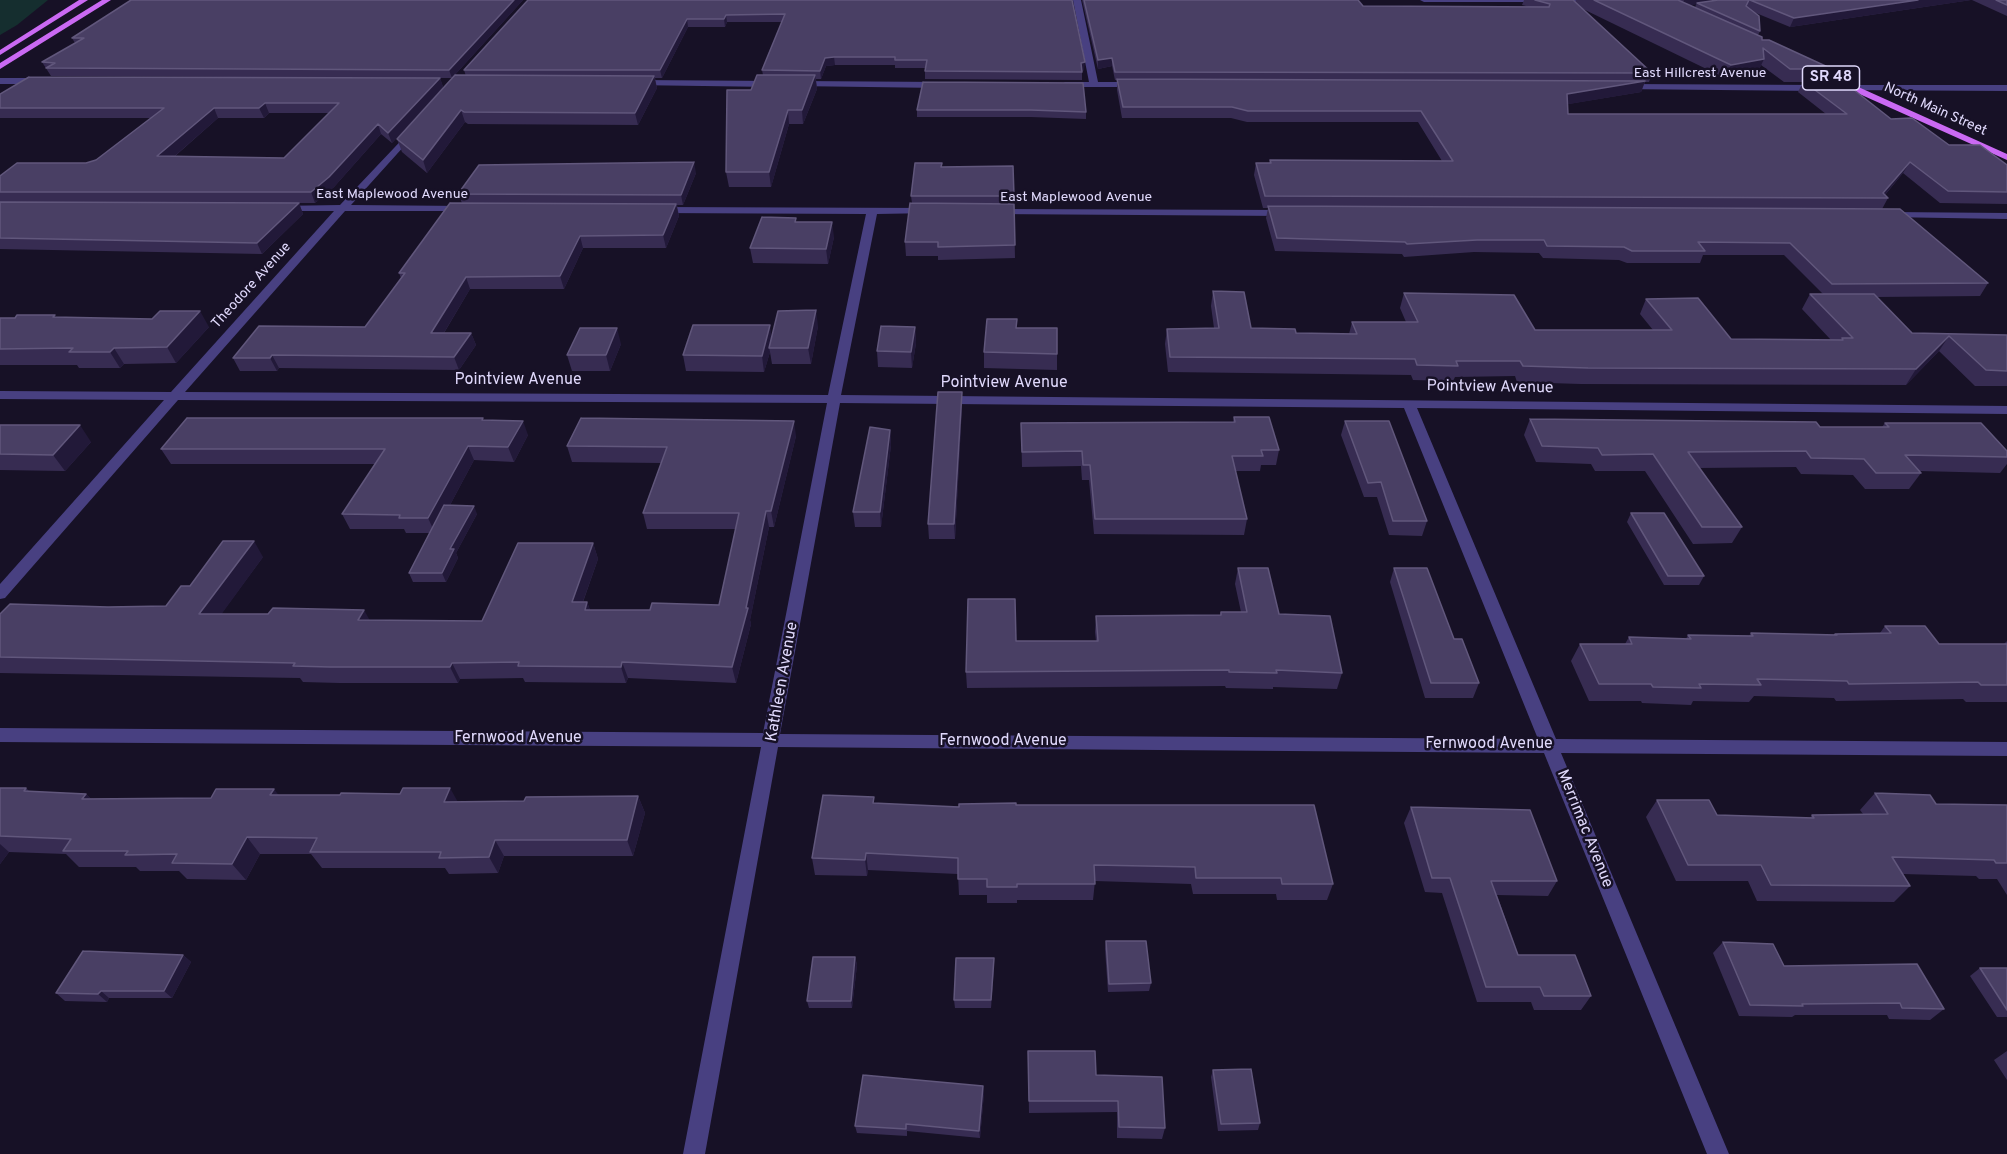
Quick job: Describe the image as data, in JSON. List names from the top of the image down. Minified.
{"streets":{"main road":["SR 48","North Main Street"],"street":["East Hillcrest Avenue","East Maplewood Avenue","Theodore Avenue","Pointview Avenue","Kathleen Avenue","Fernwood Avenue","Merrimac Avenue"]},"crossings":[["East Hillcrest Avenue","North Main Street"],["East Maplewood Avenue","Theodore Avenue"],["Theodore Avenue","Pointview Avenue"],["Pointview Avenue","Kathleen Avenue"],["Pointview Avenue","Merrimac Avenue"],["Kathleen Avenue","Fernwood Avenue"],["Fernwood Avenue","Merrimac Avenue"]]}
